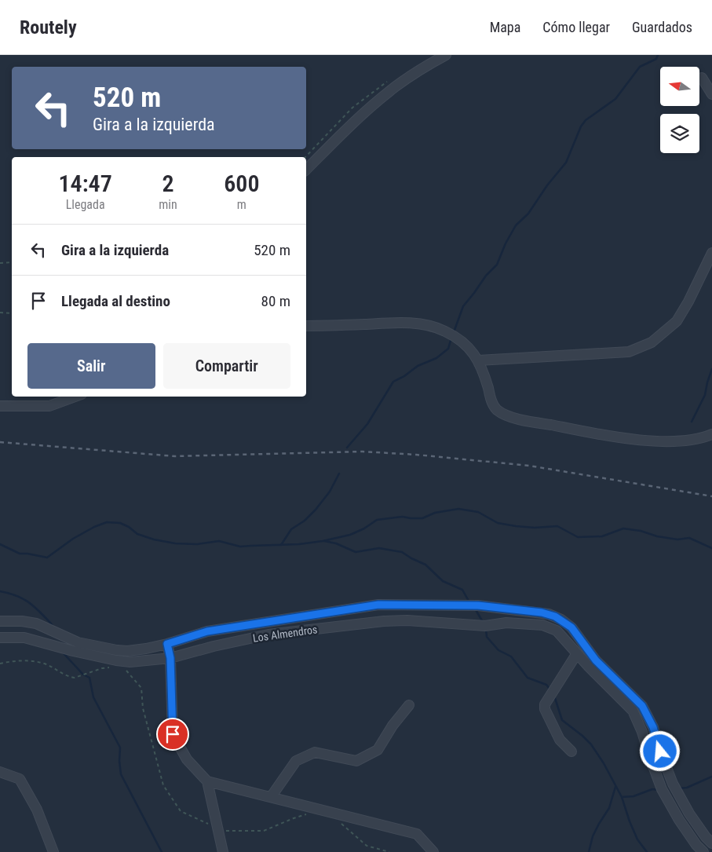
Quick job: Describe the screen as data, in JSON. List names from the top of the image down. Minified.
{"streets":{"street":["Los Almendros"]},"north":"left","page":{"header":"Routely","nav":["Mapa","Cómo llegar","Guardados"],"turn":["520 m","Gira a la izquierda"],"eta":["14:47","Llegada","2","min","600","m"],"list":[{"name":"Gira a la izquierda","value":"520 m"},{"name":"Llegada al destino","value":"80 m"}],"buttons":["Salir","Compartir"]}}
